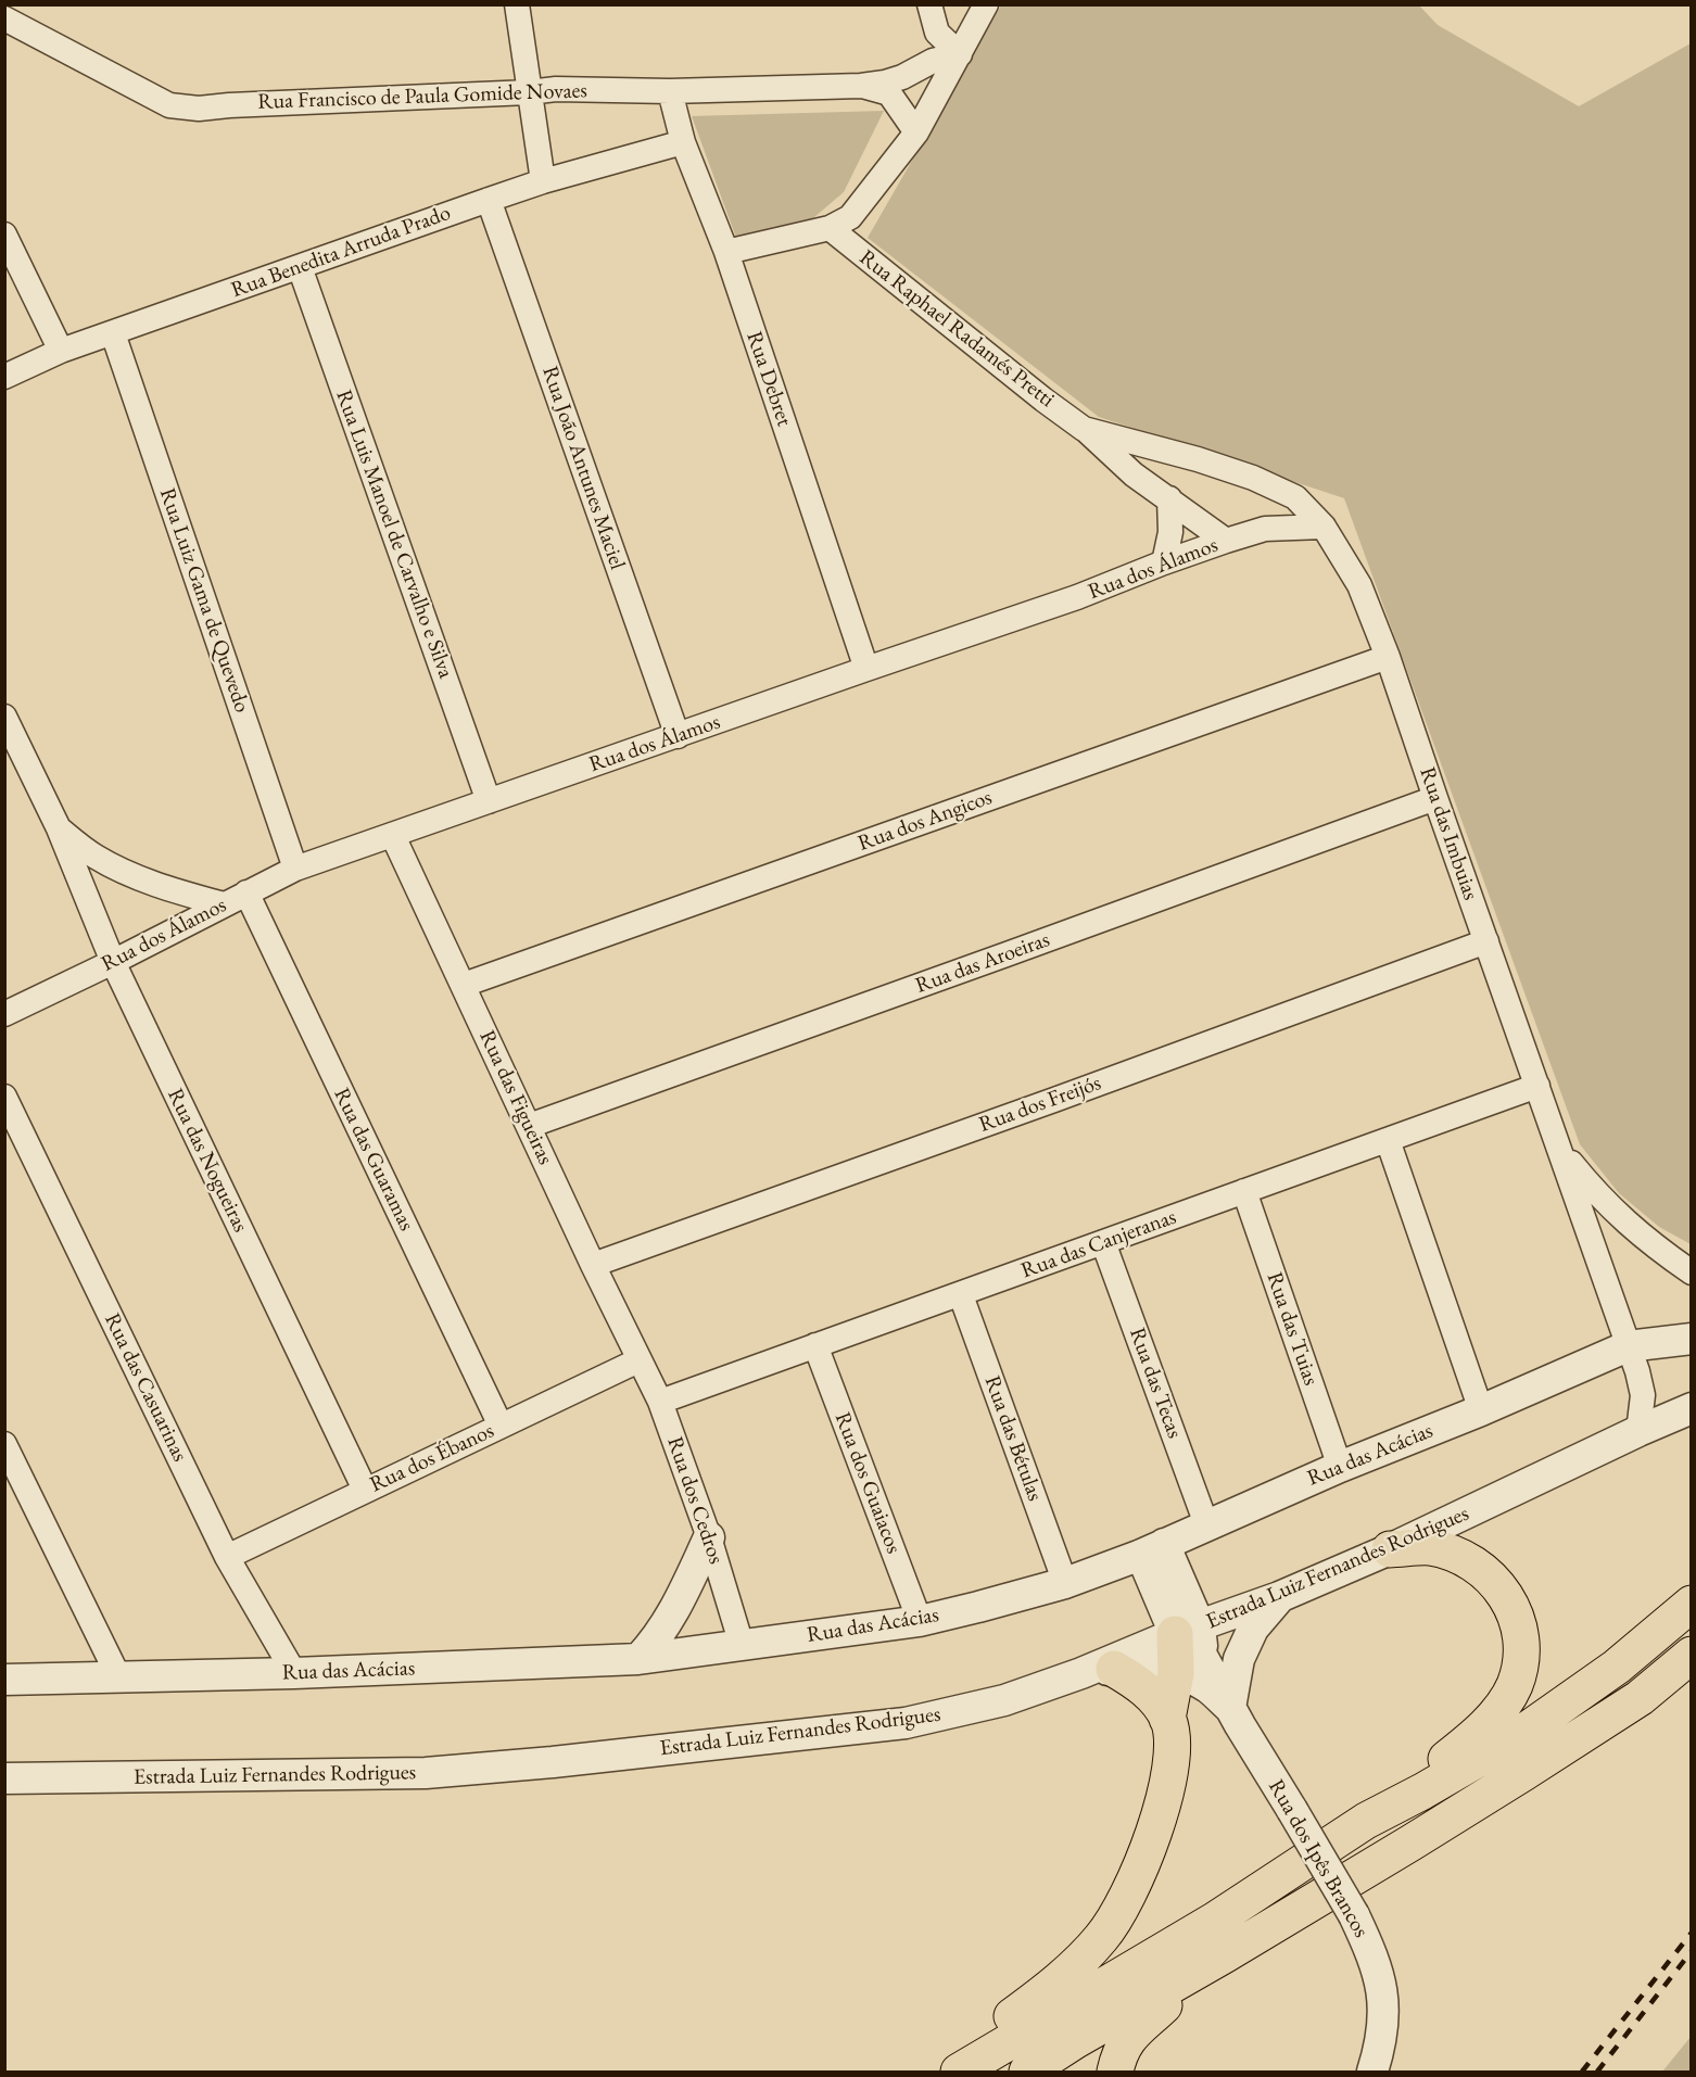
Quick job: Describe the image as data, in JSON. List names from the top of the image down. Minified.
{"streets":{"street":["Rua Francisco de Paula Gomide Novaes","Rua Benedita Arruda Prado","Rua Raphael Radamés Pretti","Rua Debret","Rua João Antunes Maciel","Rua Luis Manoel de Carvalho e Silva","Rua dos Álamos","Rua Luiz Gama de Quevedo","Rua dos Angicos","Rua das Imbuias","Rua das Aroeiras","Rua das Figueiras","Rua dos Freijós","Rua das Guaramas","Rua das Nogueiras","Rua das Canjeranas","Rua das Tuias","Rua das Tecas","Rua das Casuarinas","Rua das Bétulas","Rua das Acácias","Rua dos Ébanos","Rua dos Guaiacos","Rua dos Cedros","Estrada Luiz Fernandes Rodrigues","Rua dos Ipês Brancos"]},"crossings":[["Rua Francisco de Paula Gomide Novaes","Rua Debret"],["Rua Benedita Arruda Prado","Rua Debret"],["Rua Benedita Arruda Prado","Rua João Antunes Maciel"],["Rua Benedita Arruda Prado","Rua Luis Manoel de Carvalho e Silva"],["Rua Benedita Arruda Prado","Rua Luiz Gama de Quevedo"],["Rua Raphael Radamés Pretti","Rua dos Álamos"],["Rua Raphael Radamés Pretti","Rua das Imbuias"],["Rua Debret","Rua dos Álamos"],["Rua João Antunes Maciel","Rua dos Álamos"],["Rua Luis Manoel de Carvalho e Silva","Rua dos Álamos"],["Rua dos Álamos","Rua Luiz Gama de Quevedo"],["Rua dos Álamos","Rua das Imbuias"],["Rua dos Álamos","Rua das Figueiras"],["Rua dos Álamos","Rua das Guaramas"],["Rua dos Álamos","Rua das Nogueiras"],["Rua dos Angicos","Rua das Imbuias"],["Rua dos Angicos","Rua das Figueiras"],["Rua das Imbuias","Rua das Aroeiras"],["Rua das Imbuias","Rua dos Freijós"],["Rua das Imbuias","Rua das Canjeranas"],["Rua das Imbuias","Rua das Acácias"],["Rua das Imbuias","Estrada Luiz Fernandes Rodrigues"],["Rua das Aroeiras","Rua das Figueiras"],["Rua das Figueiras","Rua dos Freijós"],["Rua das Figueiras","Rua dos Ébanos"],["Rua das Figueiras","Rua dos Cedros"],["Rua das Guaramas","Rua dos Ébanos"],["Rua das Nogueiras","Rua dos Ébanos"],["Rua das Canjeranas","Rua das Tuias"],["Rua das Canjeranas","Rua das Tecas"],["Rua das Canjeranas","Rua das Bétulas"],["Rua das Canjeranas","Rua dos Guaiacos"],["Rua das Canjeranas","Rua dos Cedros"],["Rua das Tuias","Rua das Acácias"],["Rua das Tecas","Rua das Acácias"],["Rua das Casuarinas","Rua das Acácias"],["Rua das Casuarinas","Rua dos Ébanos"],["Rua das Bétulas","Rua das Acácias"],["Rua das Acácias","Rua dos Guaiacos"],["Rua das Acácias","Rua dos Cedros"],["Rua dos Ébanos","Rua dos Cedros"],["Estrada Luiz Fernandes Rodrigues","Rua dos Ipês Brancos"]]}
